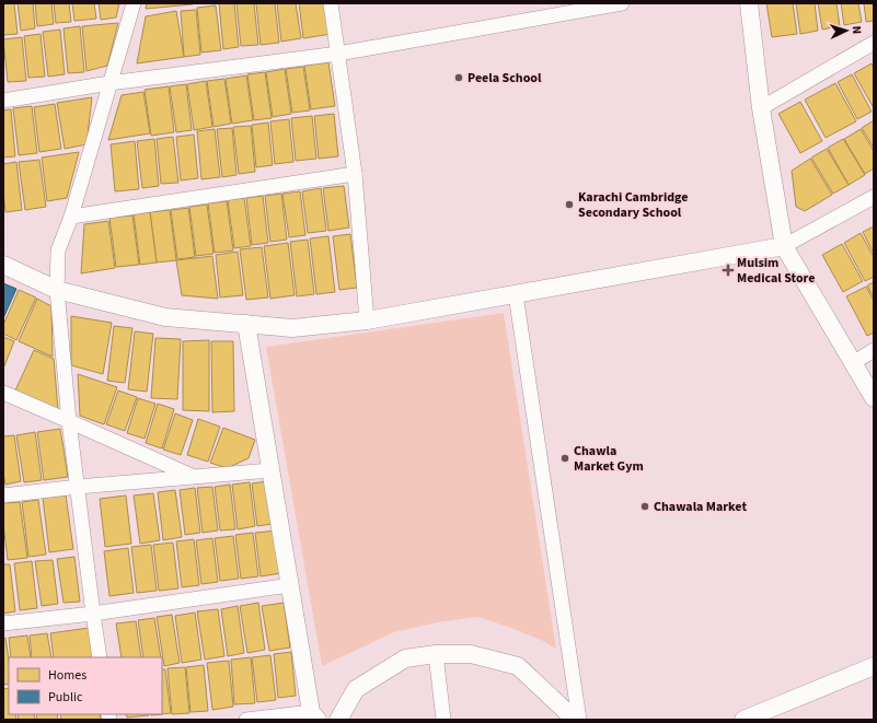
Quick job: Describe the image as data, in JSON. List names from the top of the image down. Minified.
{"places":{"other":["Peela School","Karachi Cambridge Secondary School","Chawla Market Gym","Chawala Market"],"health":["Mulsim Medical Store"]},"legend":["Homes","Public"],"north":"right"}
